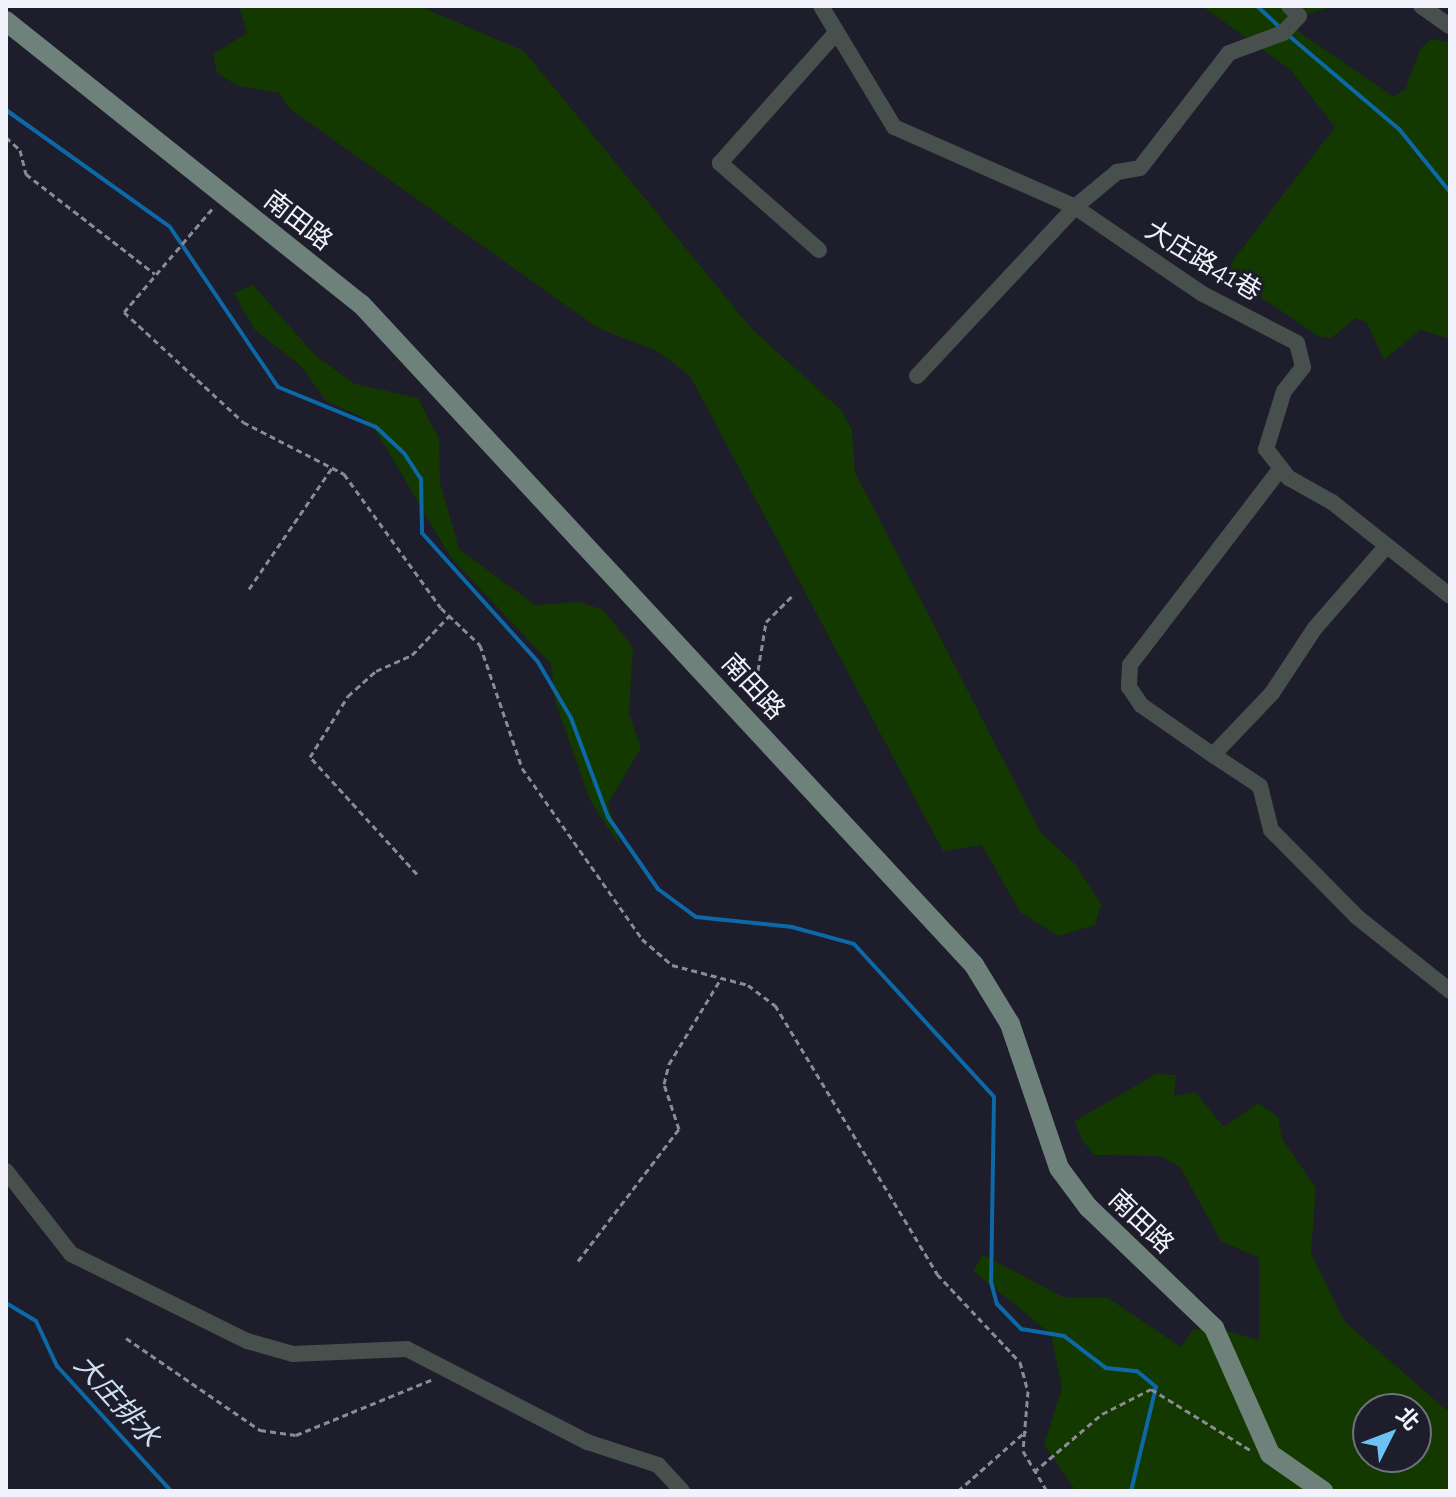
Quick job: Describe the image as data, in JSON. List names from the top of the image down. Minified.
{"streets":{"main road":["南田路"],"lane":["大庄路41巷"]},"water":["大庄排水"],"north":"top right"}
